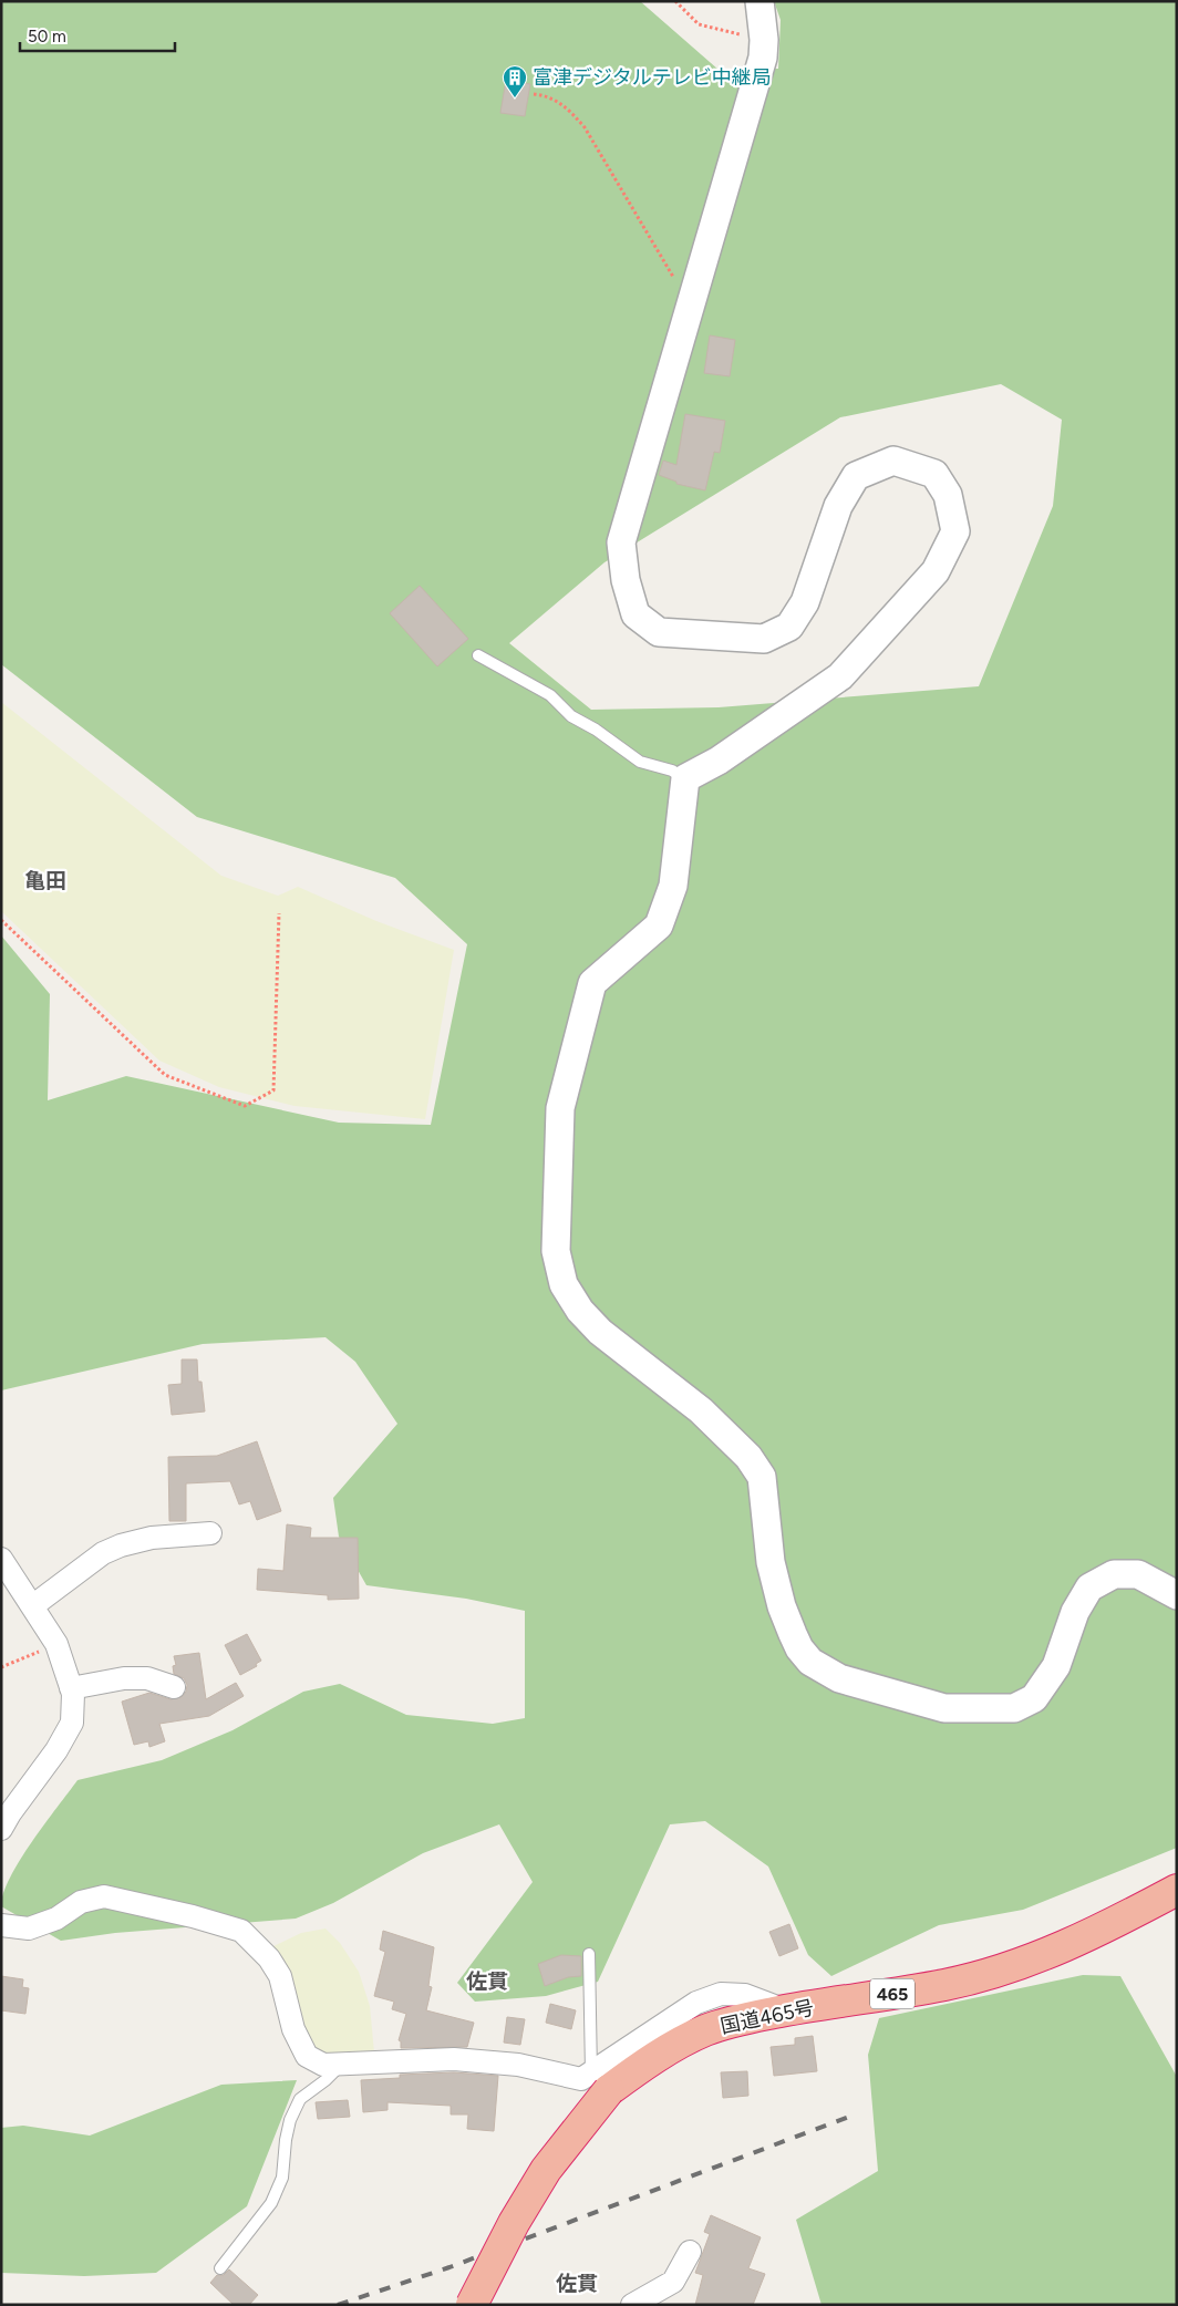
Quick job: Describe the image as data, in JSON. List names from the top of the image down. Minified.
{"streets":{"highway":["465","国道465号"]},"districts":["亀田","佐貫","佐貫"],"places":{"building":["富津デジタルテレビ中継局"]},"scale_bar":"50 m"}
